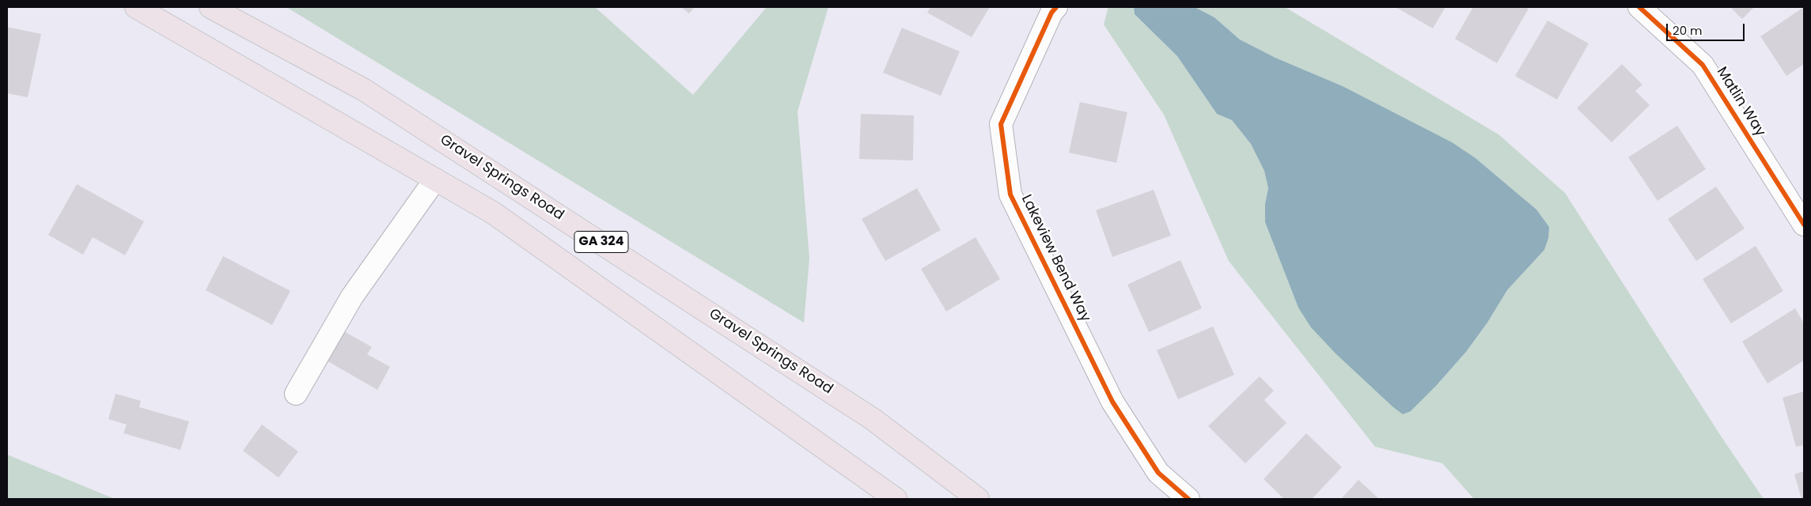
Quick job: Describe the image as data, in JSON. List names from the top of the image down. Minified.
{"streets":{"main road":["Gravel Springs Road","GA 324"],"street":["Matlin Way","Lakeview Bend Way"]},"scale_bar":"20 m"}
